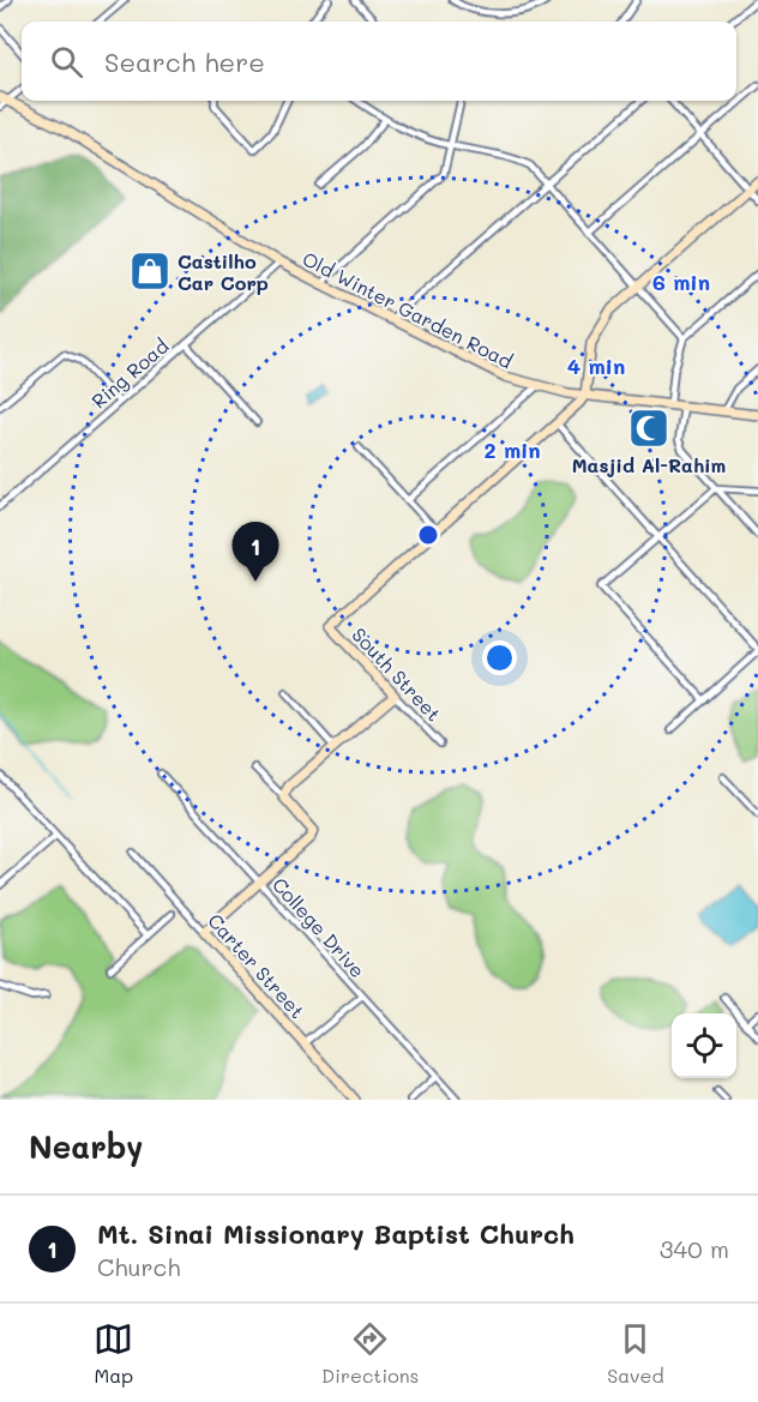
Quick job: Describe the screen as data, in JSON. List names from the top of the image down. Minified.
{"streets":{"main road":["Old Winter Garden Road","South Street","Carter Street"],"street":["Ring Road","College Drive"]},"crossings":[["Old Winter Garden Road","Ring Road"]],"places":{"shop":["Castilho Car Corp"],"mosque":["Masjid Al-Rahim"]},"page":{"search":"Search here","pins":"1","heading":"Nearby","list":[{"mark":"1","name":"Mt. Sinai Missionary Baptist Church","note":"Church","value":"340 m"}],"nav":["Map","Directions","Saved"]},"rings":["6 min","4 min","2 min"]}
